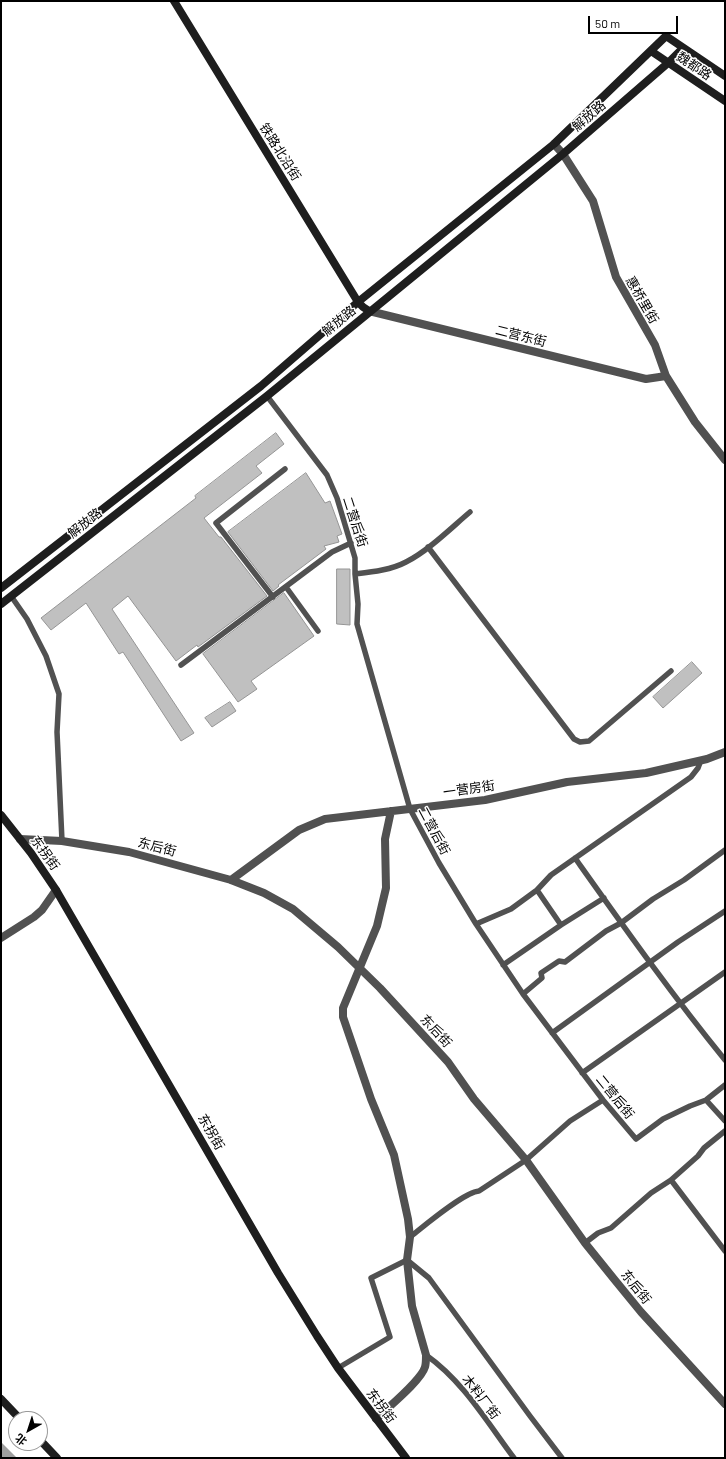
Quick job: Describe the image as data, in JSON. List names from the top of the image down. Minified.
{"streets":{"main road":["魏都路","解放路","铁路北沿街","东拐街"],"street":["惠桥里街","二营东街","一营房街","东后街"],"lane":["二营后街","木料厂街"]},"crossings":[["魏都路","解放路"],["解放路","铁路北沿街"],["解放路","惠桥里街"],["解放路","二营东街"],["解放路","二营后街"],["铁路北沿街","二营东街"],["惠桥里街","二营东街"],["二营后街","一营房街"],["一营房街","东后街"],["东后街","东拐街"]],"scale_bar":"50 m","north":"bottom left"}
